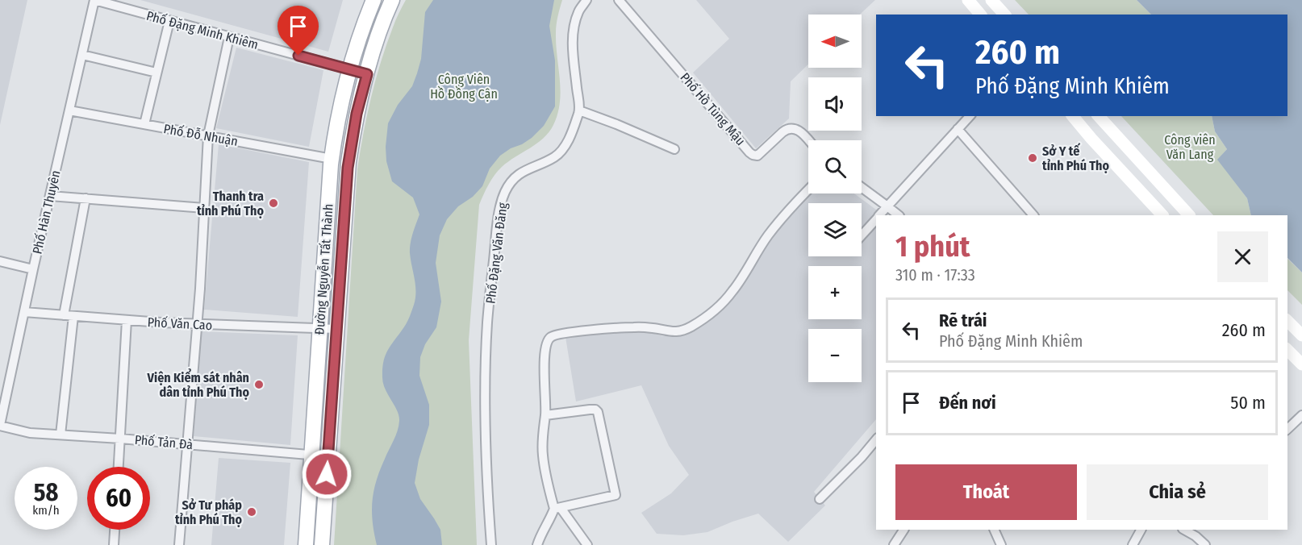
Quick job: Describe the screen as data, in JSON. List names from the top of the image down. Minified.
{"streets":{"main road":["Đường Nguyễn Tất Thành"],"street":["Phố Đặng Minh Khiêm","Phố Hồ Tùng Mậu","Phố Đỗ Nhuận","Phố Hàn Thuyên","Phố Đặng Văn Đăng","Phố Văn Cao","Phố Tản Đà"]},"crossings":[["Phố Đặng Minh Khiêm","Phố Hàn Thuyên"],["Phố Đặng Minh Khiêm","Đường Nguyễn Tất Thành"],["Phố Đỗ Nhuận","Phố Hàn Thuyên"],["Phố Đỗ Nhuận","Đường Nguyễn Tất Thành"],["Phố Hàn Thuyên","Phố Văn Cao"],["Phố Hàn Thuyên","Phố Tản Đà"],["Đường Nguyễn Tất Thành","Phố Văn Cao"],["Đường Nguyễn Tất Thành","Phố Tản Đà"]],"parks":["Công Viên Hồ Đồng Cận","Công viên Văn Lang"],"places":["Sở Y tế tỉnh Phú Thọ","Thanh tra tỉnh Phú Thọ","Viện Kiểm sát nhân dân tỉnh Phú Thọ","Sở Tư pháp tỉnh Phú Thọ"],"north":"left","page":{"map_buttons":["+","−"],"turn":["260 m","Phố Đặng Minh Khiêm"],"heading":["1 phút","310 m · 17:33"],"list":[{"name":"Rẽ trái","note":"Phố Đặng Minh Khiêm","value":"260 m"},{"name":"Đến nơi","value":"50 m"}],"buttons":["Thoát","Chia sẻ"],"speed":"58 km/h","limit":"60"}}
